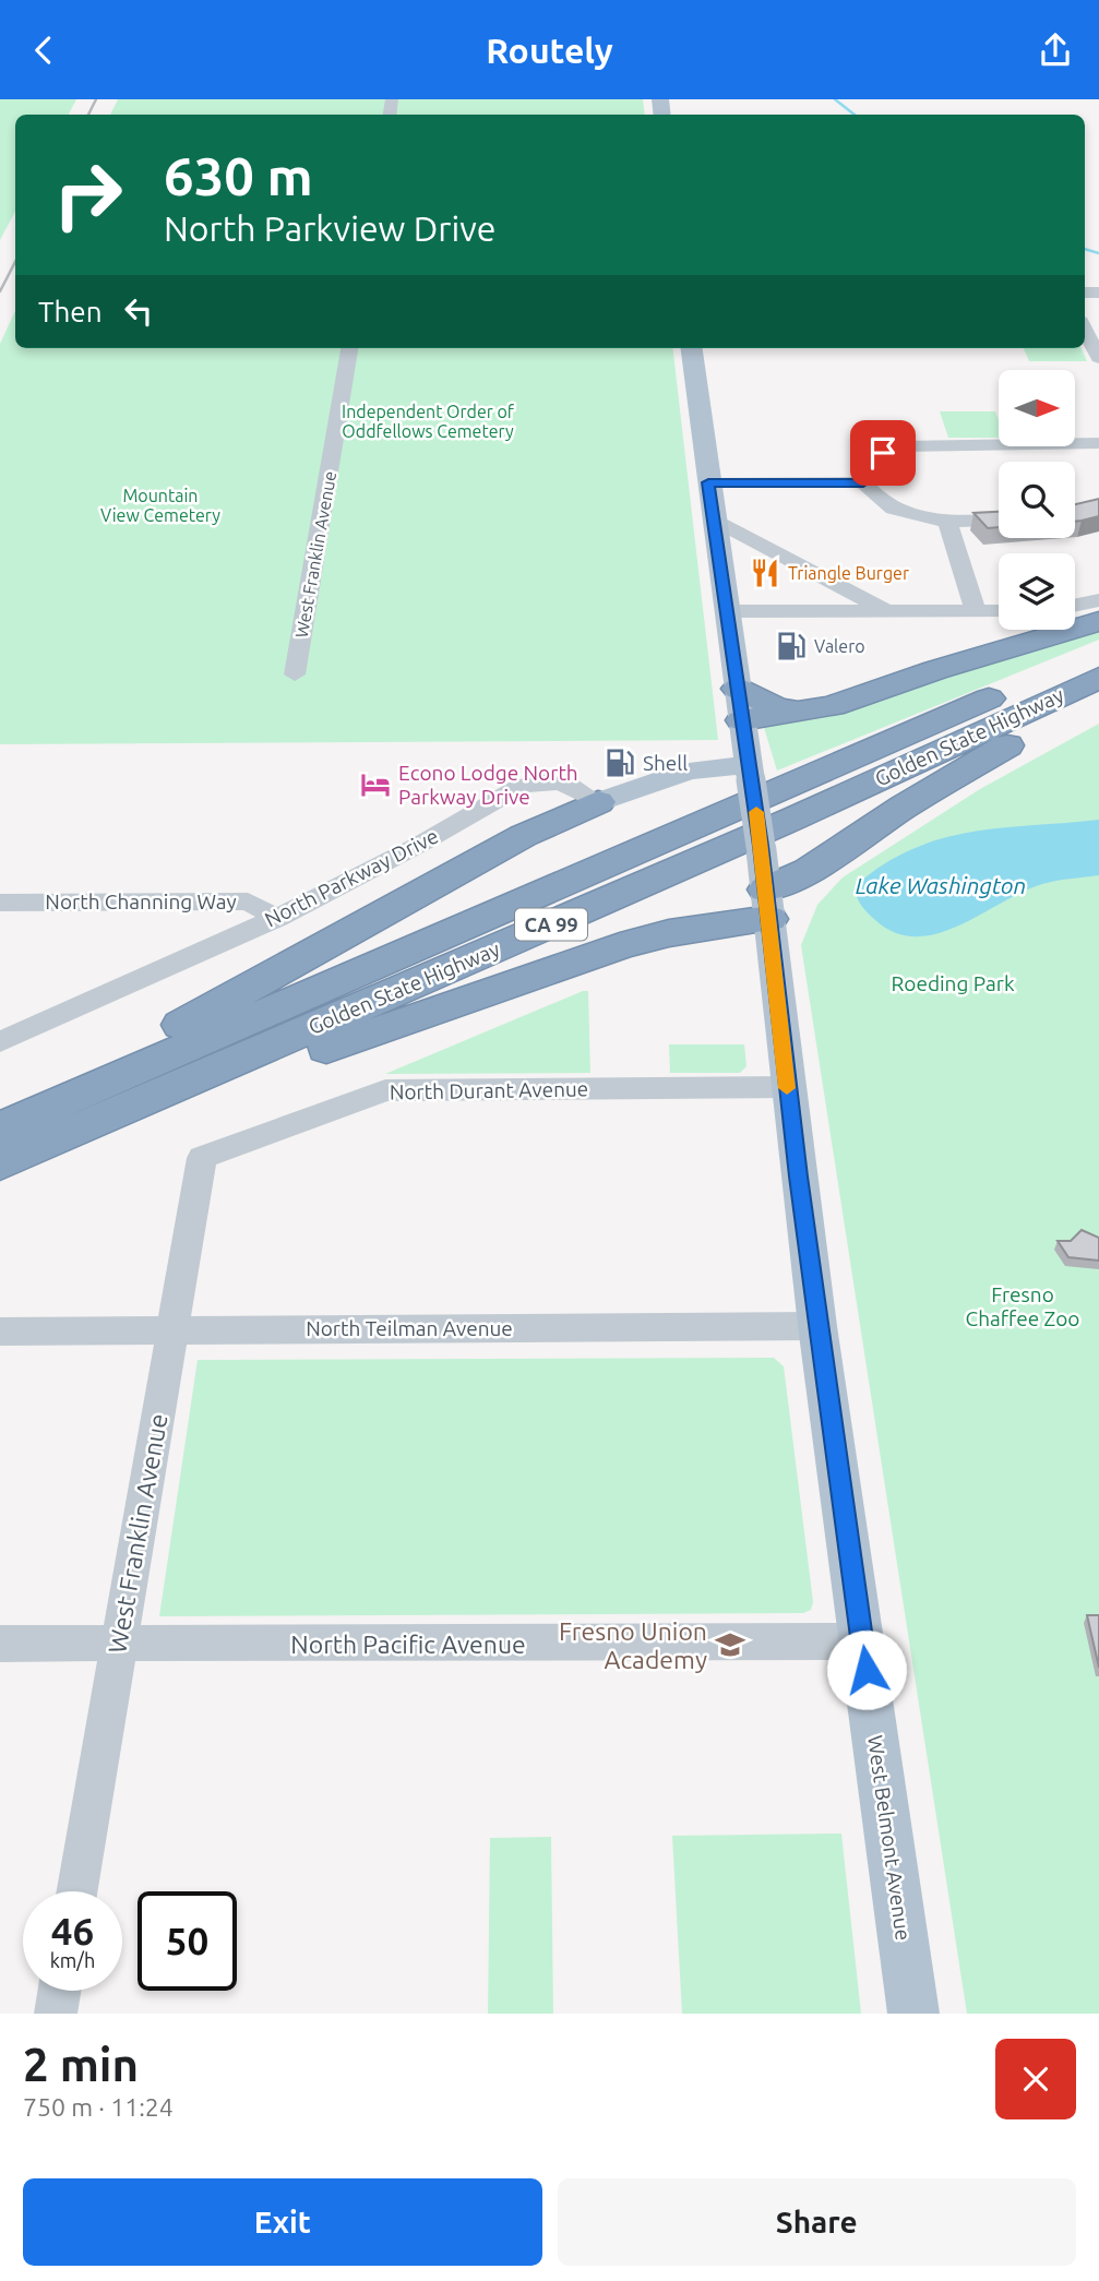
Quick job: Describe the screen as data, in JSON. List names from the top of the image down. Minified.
{"streets":{"highway":["Golden State Highway","CA 99"],"main road":["West Belmont Avenue"],"street":["West Franklin Avenue","North Parkway Drive","North Channing Way","North Durant Avenue","North Teilman Avenue","North Pacific Avenue"]},"crossings":[["West Franklin Avenue","North Durant Avenue"],["West Franklin Avenue","North Teilman Avenue"],["West Franklin Avenue","North Pacific Avenue"],["North Parkway Drive","North Channing Way"],["North Durant Avenue","West Belmont Avenue"],["North Teilman Avenue","West Belmont Avenue"],["North Pacific Avenue","West Belmont Avenue"]],"water":["Lake Washington"],"parks":["Independent Order of Oddfellows Cemetery","Mountain View Cemetery","Roeding Park","Fresno Chaffee Zoo"],"places":{"restaurant":["Triangle Burger"],"fuel station":["Valero","Shell"],"hotel":["Econo Lodge North Parkway Drive"],"school or university":["Fresno Union Academy"]},"north":"right","page":{"header":"Routely","turn":["630 m","North Parkview Drive"],"then":"Then","speed":"46 km/h","limit":"50","heading":["2 min","750 m · 11:24"],"buttons":["Exit","Share"]}}
